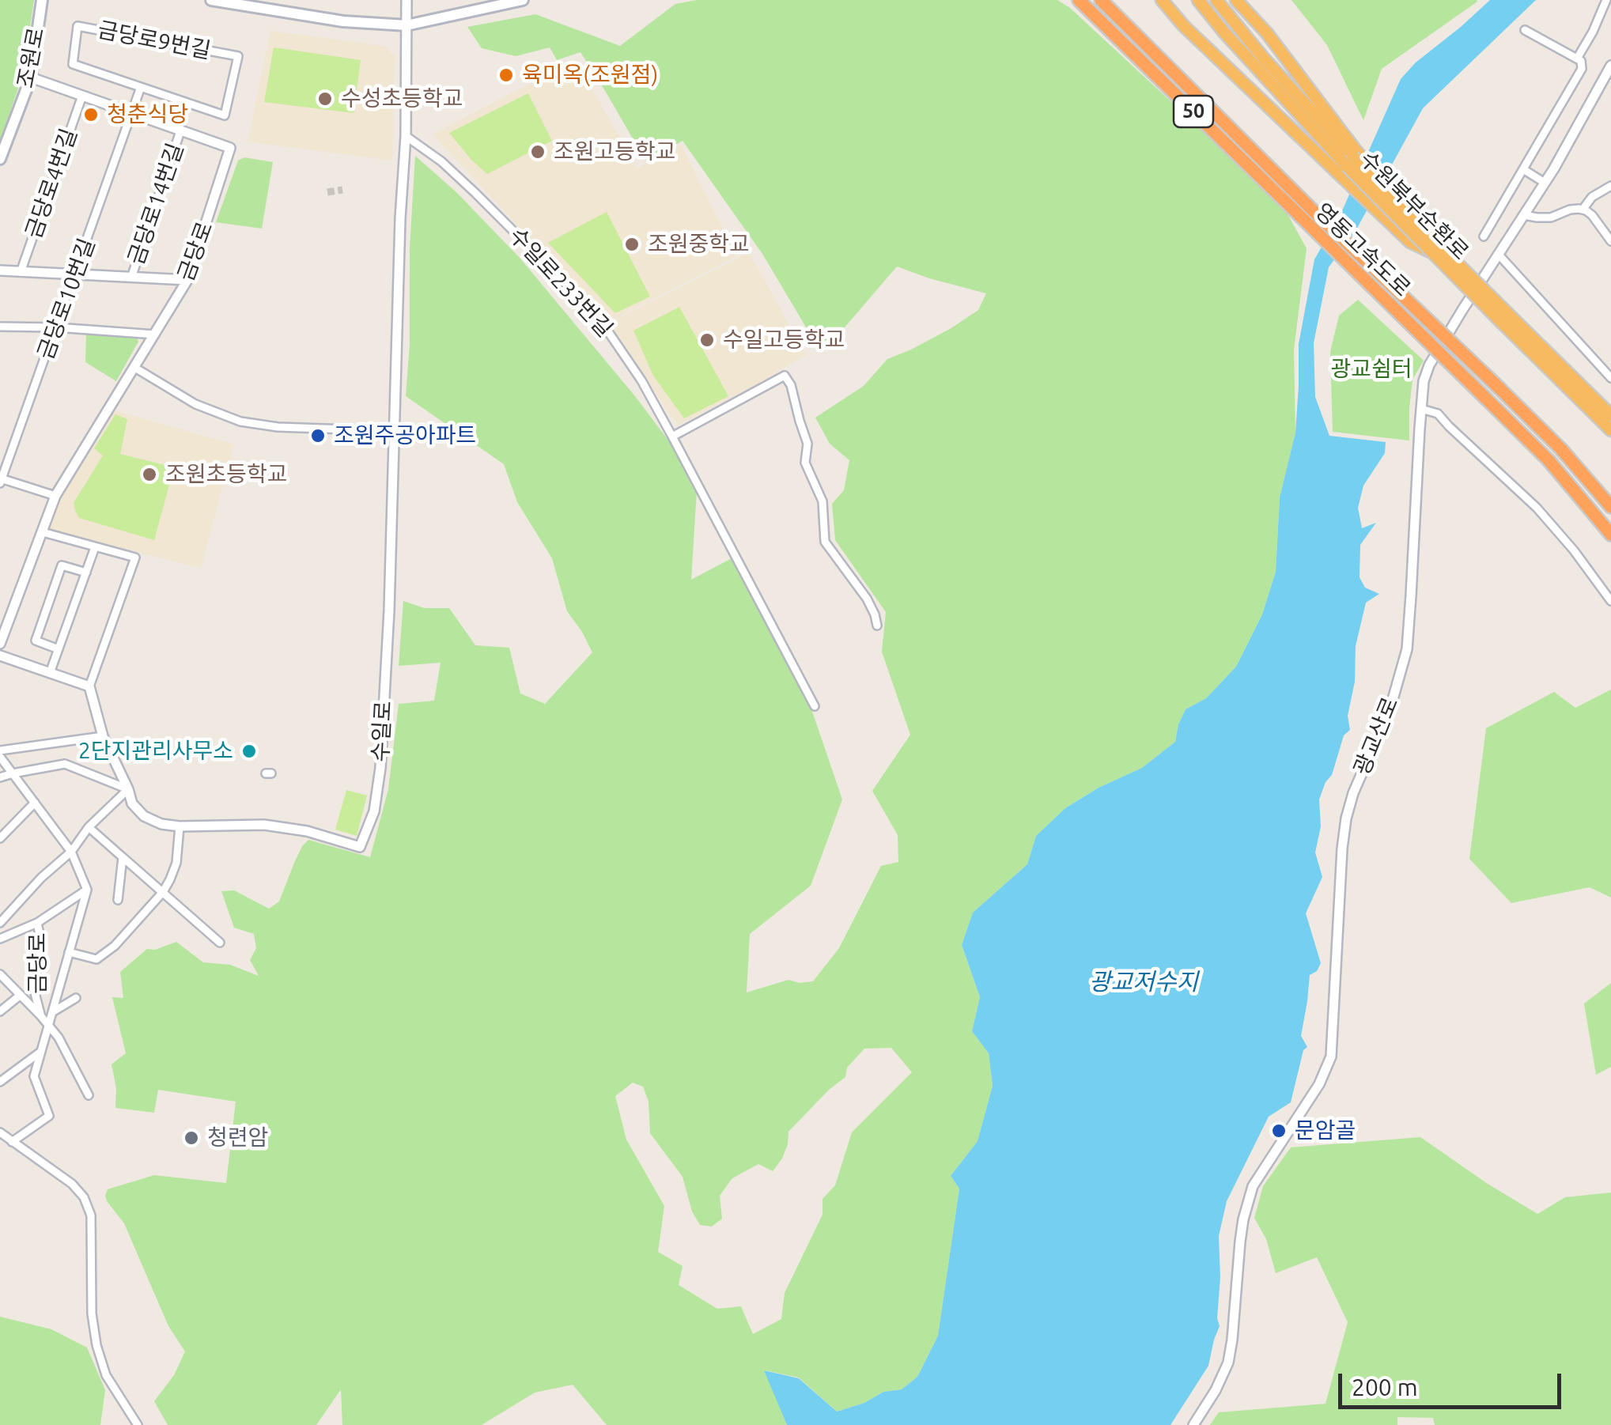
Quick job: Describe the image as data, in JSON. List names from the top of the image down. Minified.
{"streets":{"highway":["50","수원북부순환로","영동고속도로"],"main road":["조원로"],"street":["금당로9번길","금당로4번길","금당로14번길","금당로","수일로233번길","금당로10번길","수일로","광교산로"]},"crossings":[["조원로","금당로"],["금당로4번길","금당로"],["금당로14번길","금당로"],["금당로","금당로10번길"]],"water":["광교저수지"],"parks":["광교쉼터"],"places":["육미옥(조원점)","수성초등학교","청춘식당","조원고등학교","조원중학교","수일고등학교","조원주공아파트","조원초등학교","2단지관리사무소","문암골","청련암"],"scale_bar":"200 m"}
